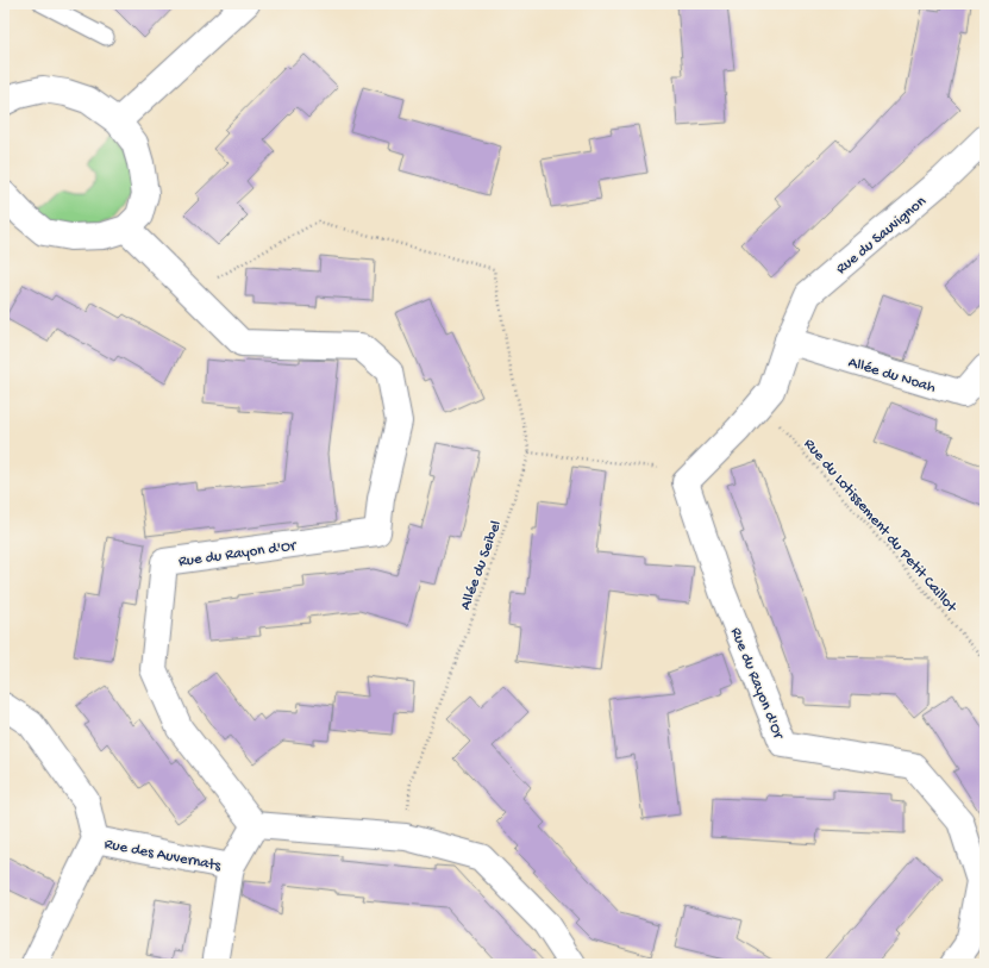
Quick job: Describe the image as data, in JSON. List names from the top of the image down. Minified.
{"streets":{"street":["Rue du Sauvignon","Allée du Noah","Rue du Rayon d'Or","Rue des Auvernats"],"path":["Rue du Lotissement du Petit Caillot","Allée du Seibel"]},"crossings":[["Rue du Sauvignon","Allée du Noah"]]}
